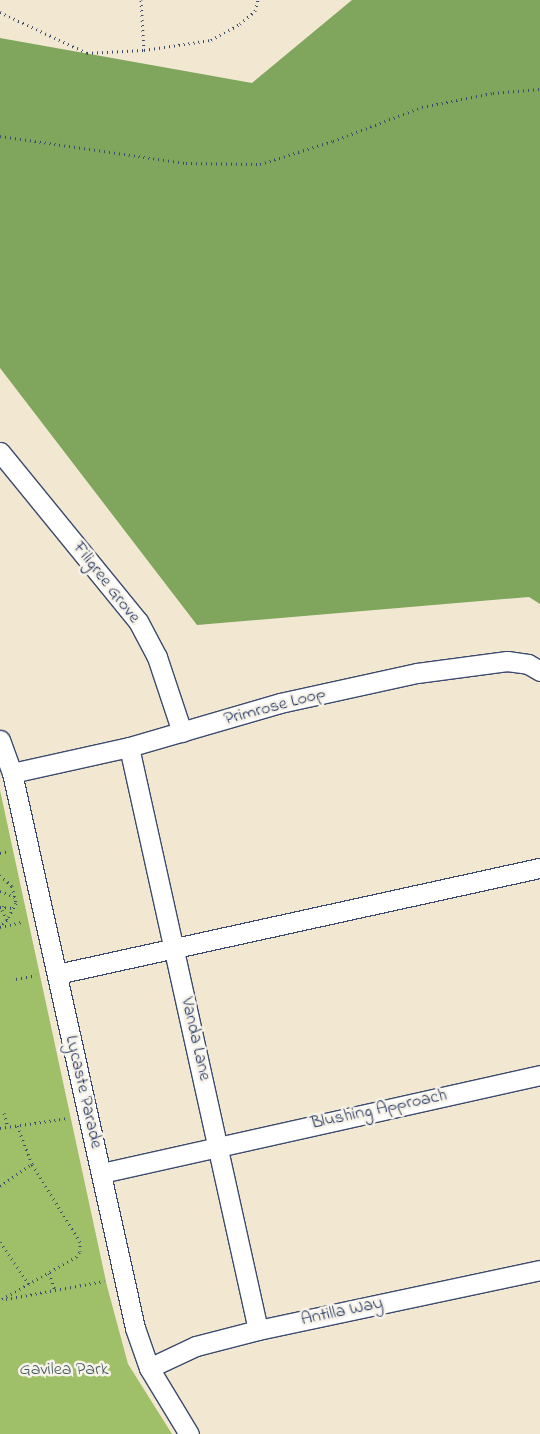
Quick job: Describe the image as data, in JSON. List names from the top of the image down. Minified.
{"streets":{"street":["Filigree Grove","Primrose Loop","Vanda Lane","Lycaste Parade","Blushing Approach","Antilla Way"]},"crossings":[["Filigree Grove","Primrose Loop"],["Primrose Loop","Vanda Lane"],["Primrose Loop","Lycaste Parade"],["Vanda Lane","Blushing Approach"],["Vanda Lane","Antilla Way"],["Lycaste Parade","Blushing Approach"],["Lycaste Parade","Antilla Way"]],"parks":["Gavilea Park"]}
